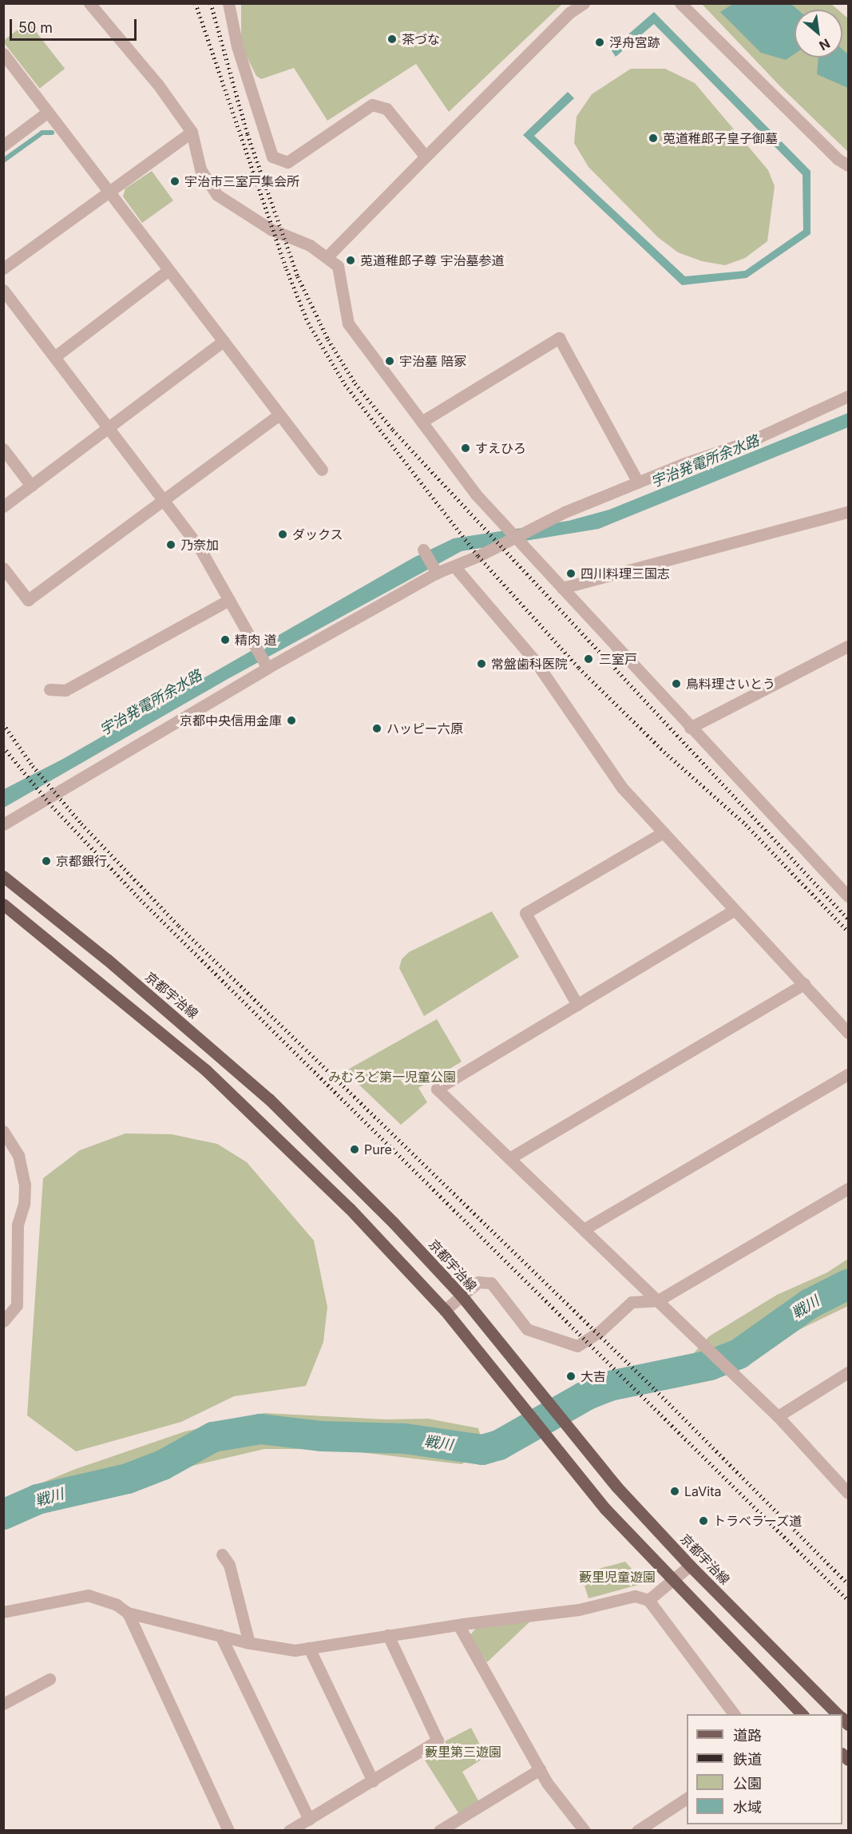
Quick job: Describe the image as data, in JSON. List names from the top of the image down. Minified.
{"streets":{"main road":["京都宇治線"]},"water":["宇治発電所余水路","戦川"],"parks":["みむろど第一児童公園","藪里児童遊園","藪里第三遊園"],"places":["茶づな","浮舟宮跡","莵道稚郎子皇子御墓","宇治市三室戸集会所","莵道稚郎子尊 宇治墓参道","宇治墓 陪冢","すえひろ","ダックス","乃奈加","四川料理三国志","精肉 道","三室戸","常盤歯科医院","鳥料理さいとう","京都中央信用金庫","ハッピー六原","京都銀行","Pure","大吉","LaVita","トラベラーズ道"],"legend":["道路","鉄道","公園","水域"],"scale_bar":"50 m","north":"bottom right"}
